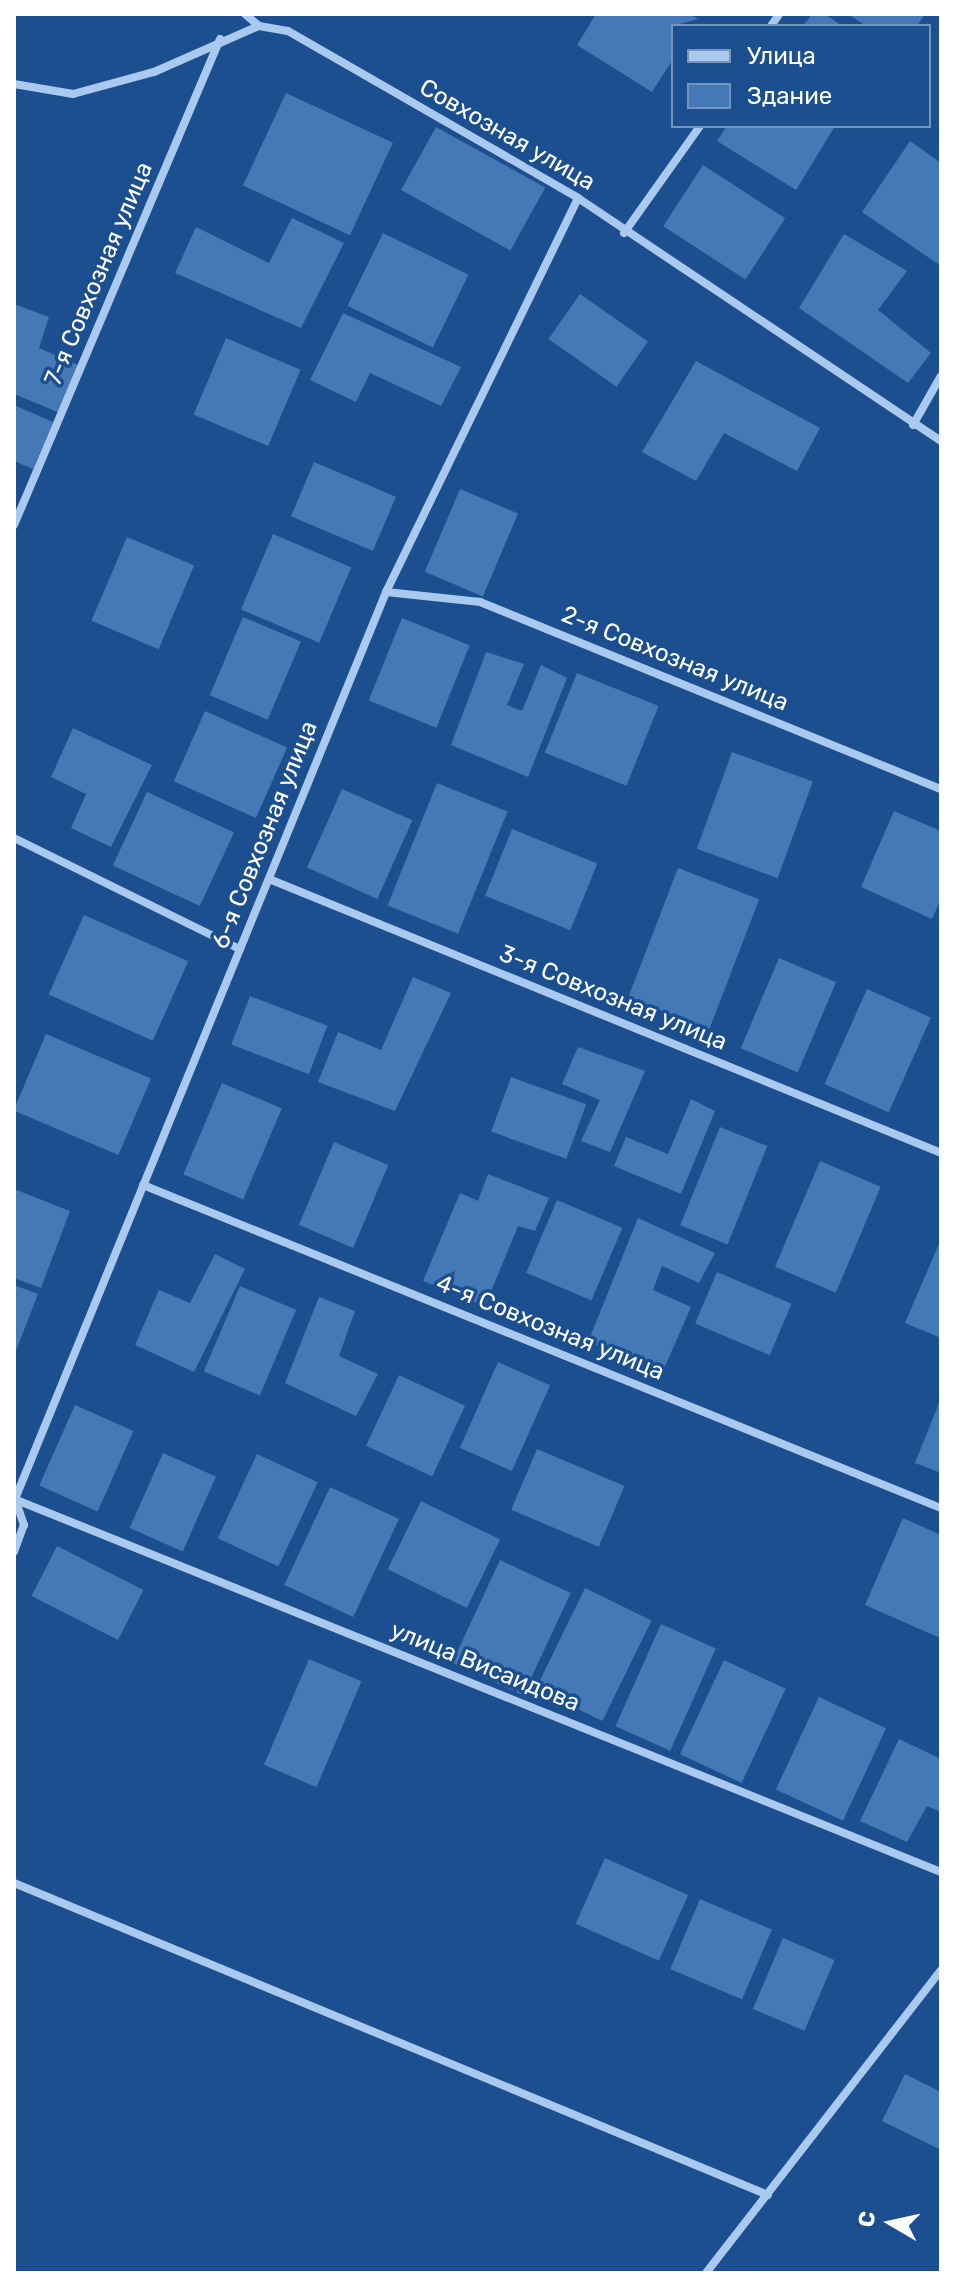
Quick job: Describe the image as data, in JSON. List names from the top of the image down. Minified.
{"streets":{"street":["Совхозная улица","7-я Совхозная улица","2-я Совхозная улица","6-я Совхозная улица","3-я Совхозная улица","4-я Совхозная улица","улица Висаидова"]},"crossings":[["Совхозная улица","6-я Совхозная улица"],["2-я Совхозная улица","6-я Совхозная улица"],["6-я Совхозная улица","3-я Совхозная улица"],["6-я Совхозная улица","4-я Совхозная улица"],["6-я Совхозная улица","улица Висаидова"]],"legend":["Улица","Здание"],"north":"left"}
